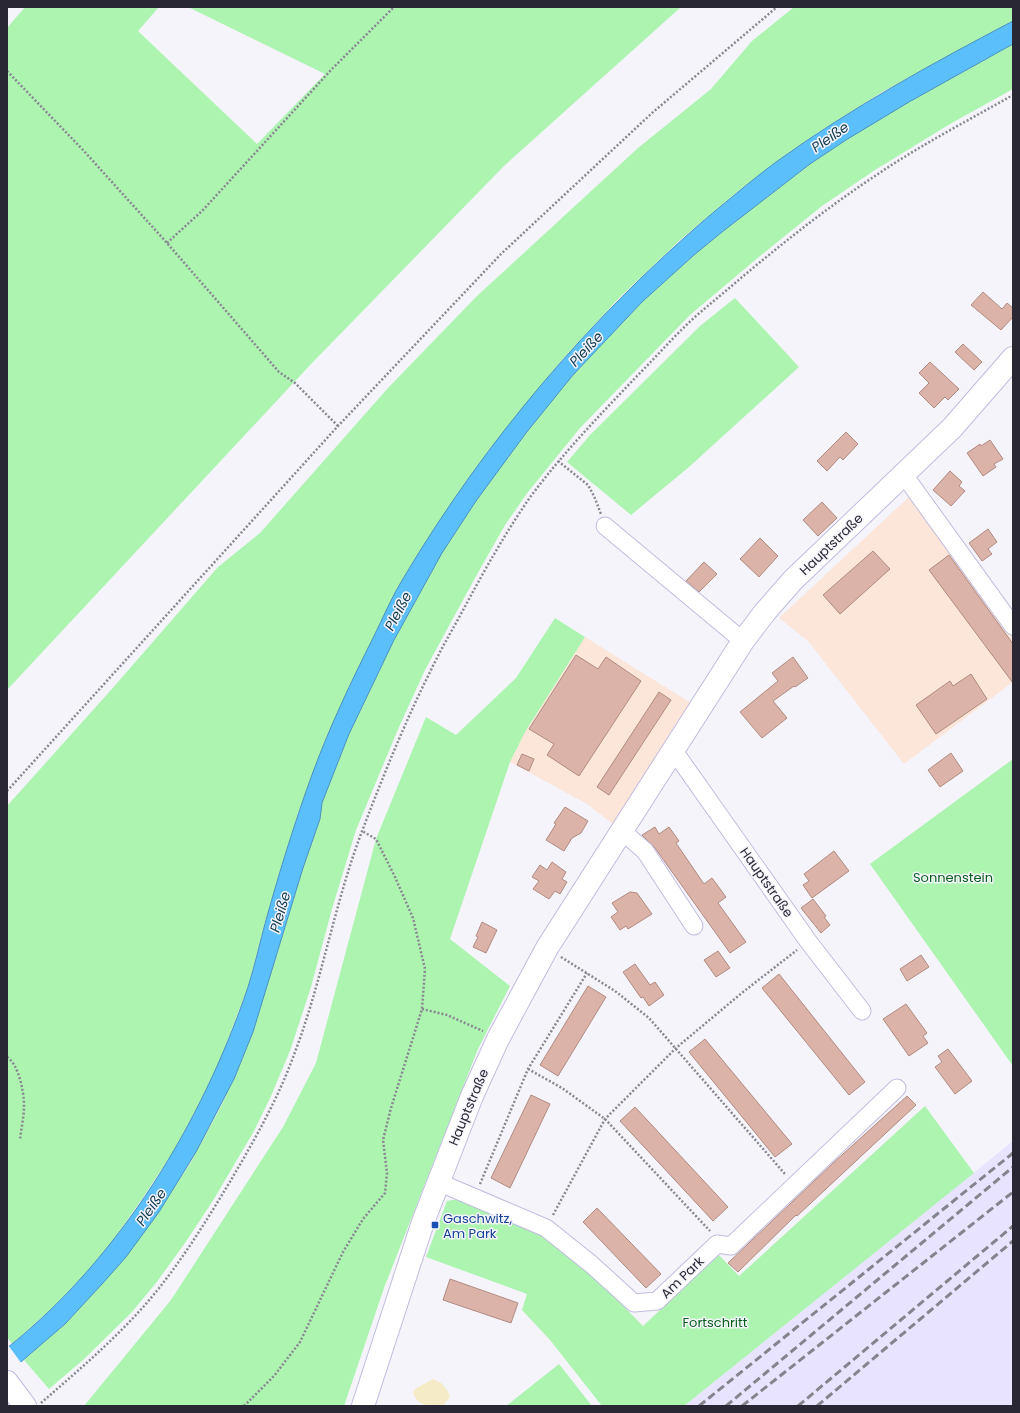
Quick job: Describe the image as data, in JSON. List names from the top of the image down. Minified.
{"streets":{"main road":["Hauptstraße"],"street":["Am Park"]},"crossings":[["Hauptstraße","Am Park"]],"water":["Pleiße"],"parks":["Sonnenstein","Fortschritt"],"places":{"transit":["Gaschwitz, Am Park"]}}
